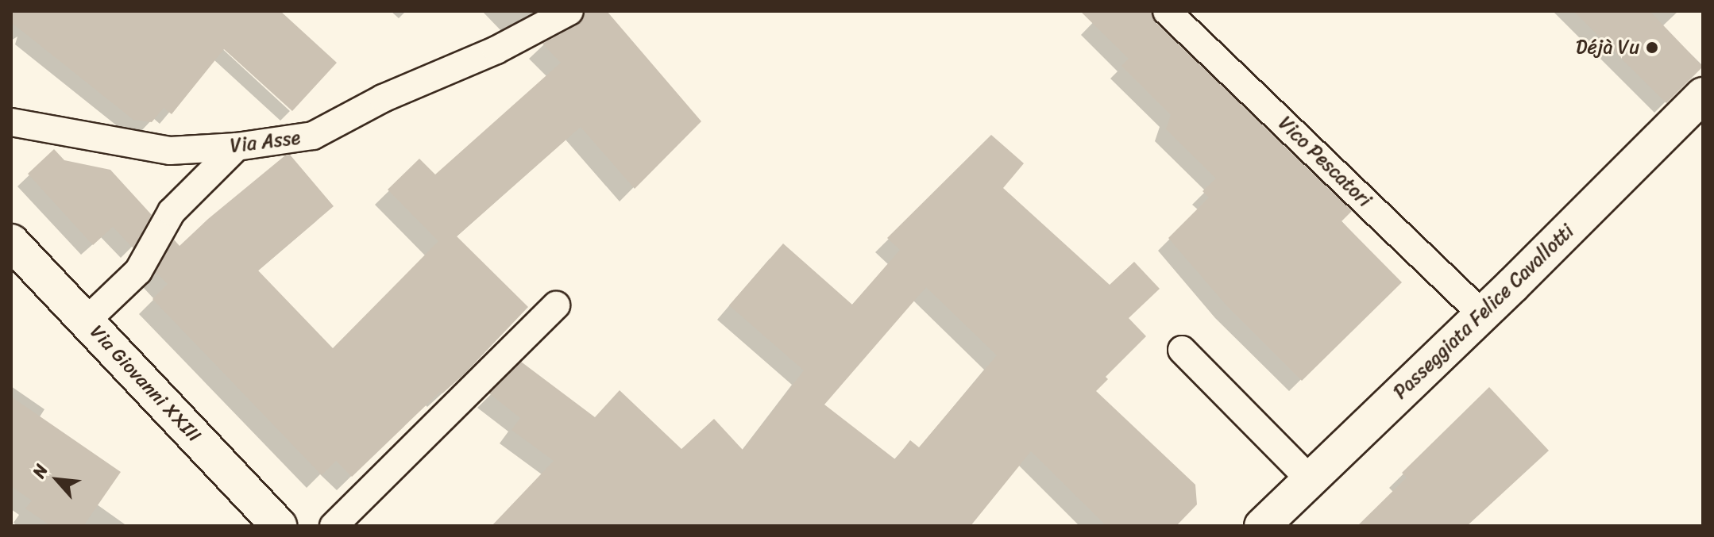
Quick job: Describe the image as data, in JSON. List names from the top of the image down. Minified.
{"streets":{"street":["Passeggiata Felice Cavallotti","Via Giovanni XXIII"],"lane":["Via Asse","Vico Pescatori"]},"crossings":[["Vico Pescatori","Passeggiata Felice Cavallotti"]],"places":["Déjà Vu"],"north":"top left"}
